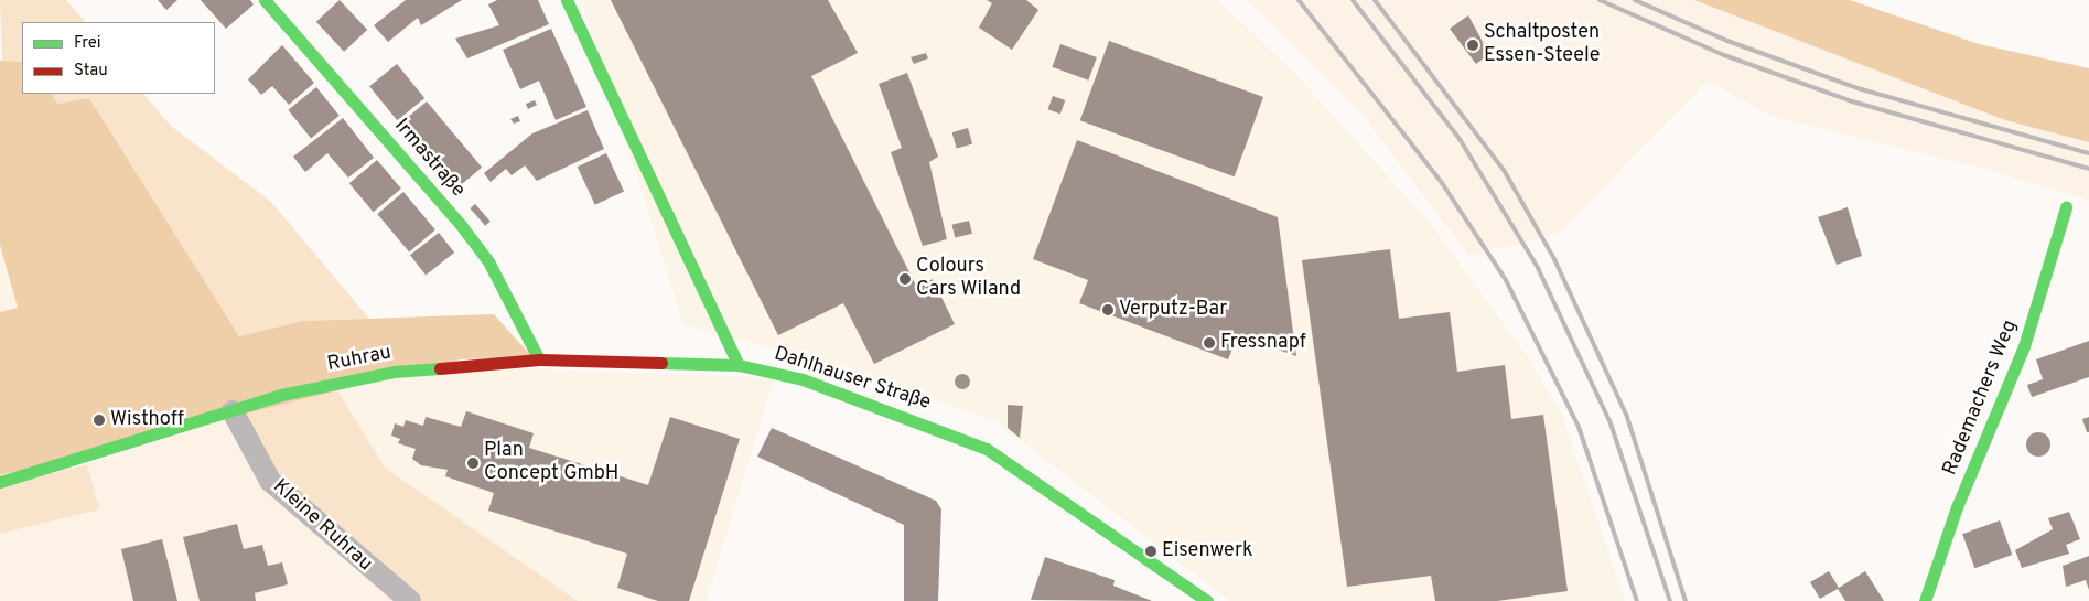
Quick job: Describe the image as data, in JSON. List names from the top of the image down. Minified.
{"streets":{"street":["Irmastraße","Ruhrau","Dahlhauser Straße","Rademachers Weg","Kleine Ruhrau"]},"crossings":[["Irmastraße","Ruhrau"],["Ruhrau","Dahlhauser Straße"],["Ruhrau","Kleine Ruhrau"]],"places":["Schaltposten Essen-Steele","Colours Cars Wiland","Verputz-Bar","Fressnapf","Wisthoff","Plan Concept GmbH","Eisenwerk"],"legend":["Frei","Stau"]}
